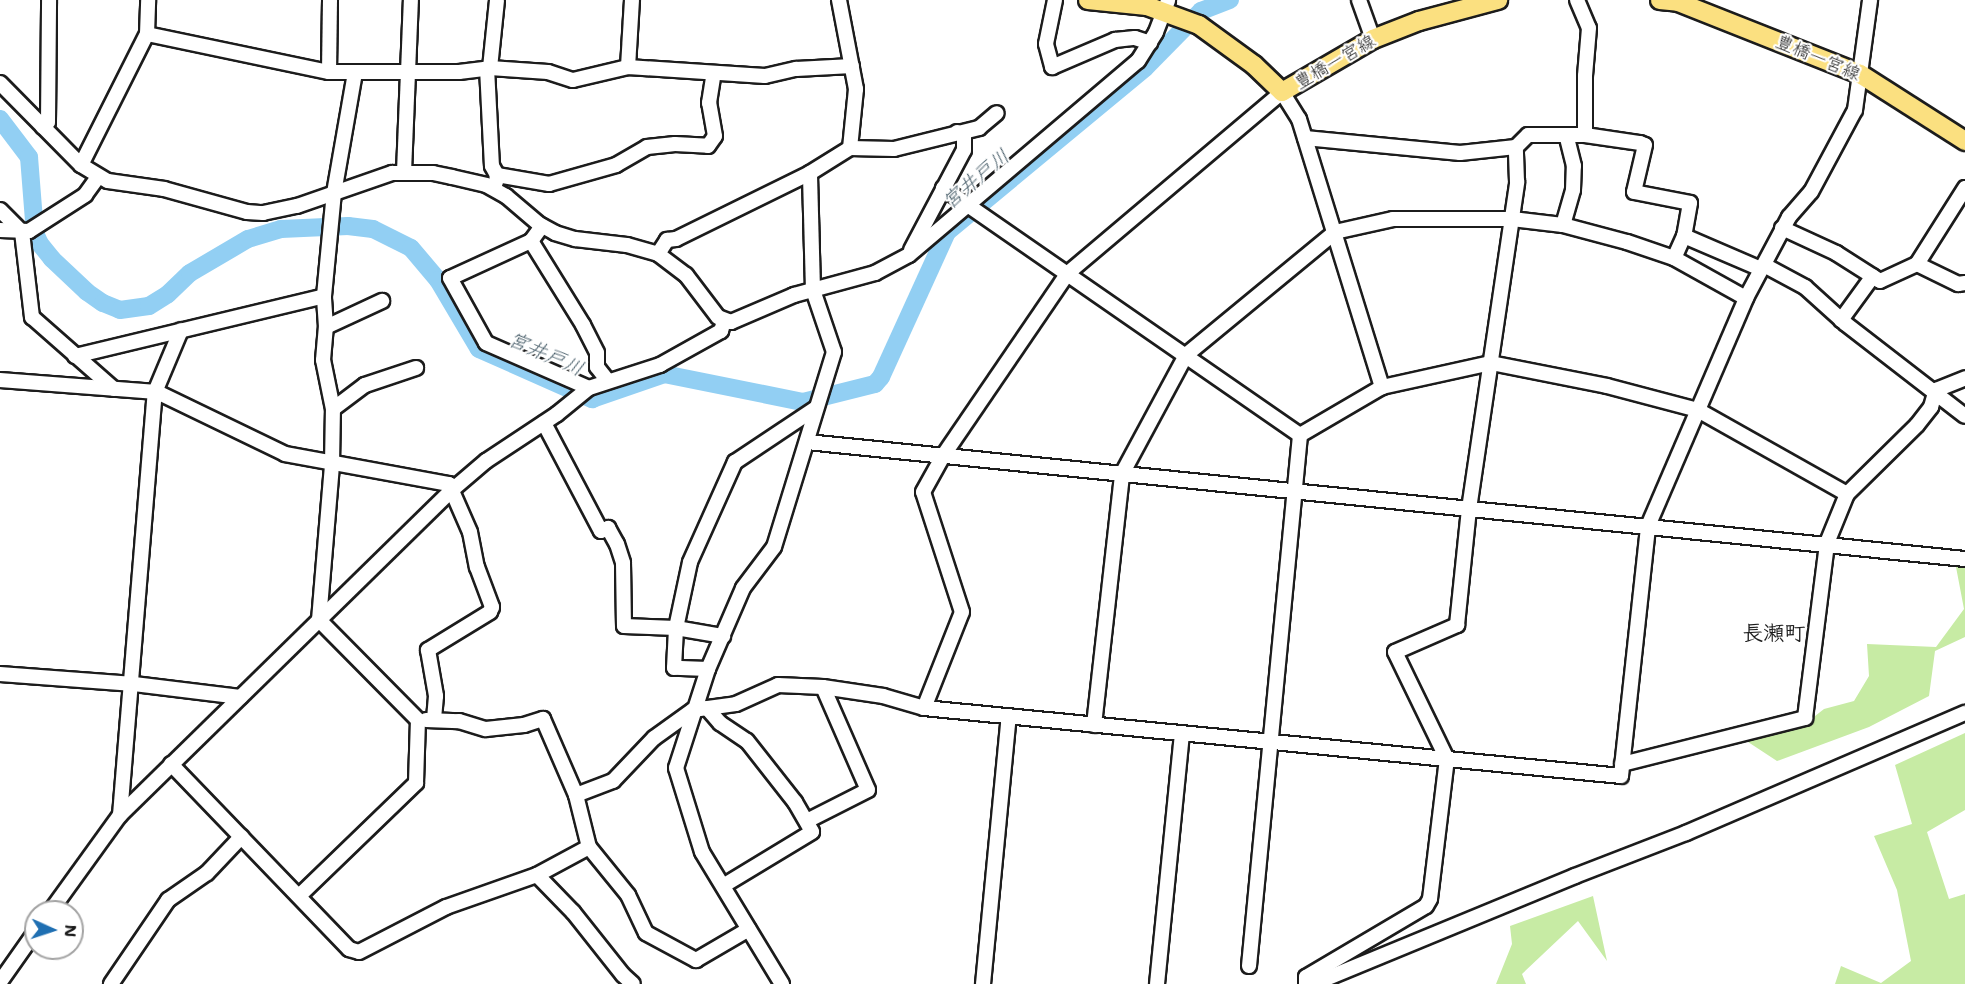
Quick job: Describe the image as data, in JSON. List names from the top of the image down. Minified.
{"streets":{"main road":["豊橋一宮線"]},"districts":["長瀬町"],"water":["宮井戸川"],"north":"right"}
